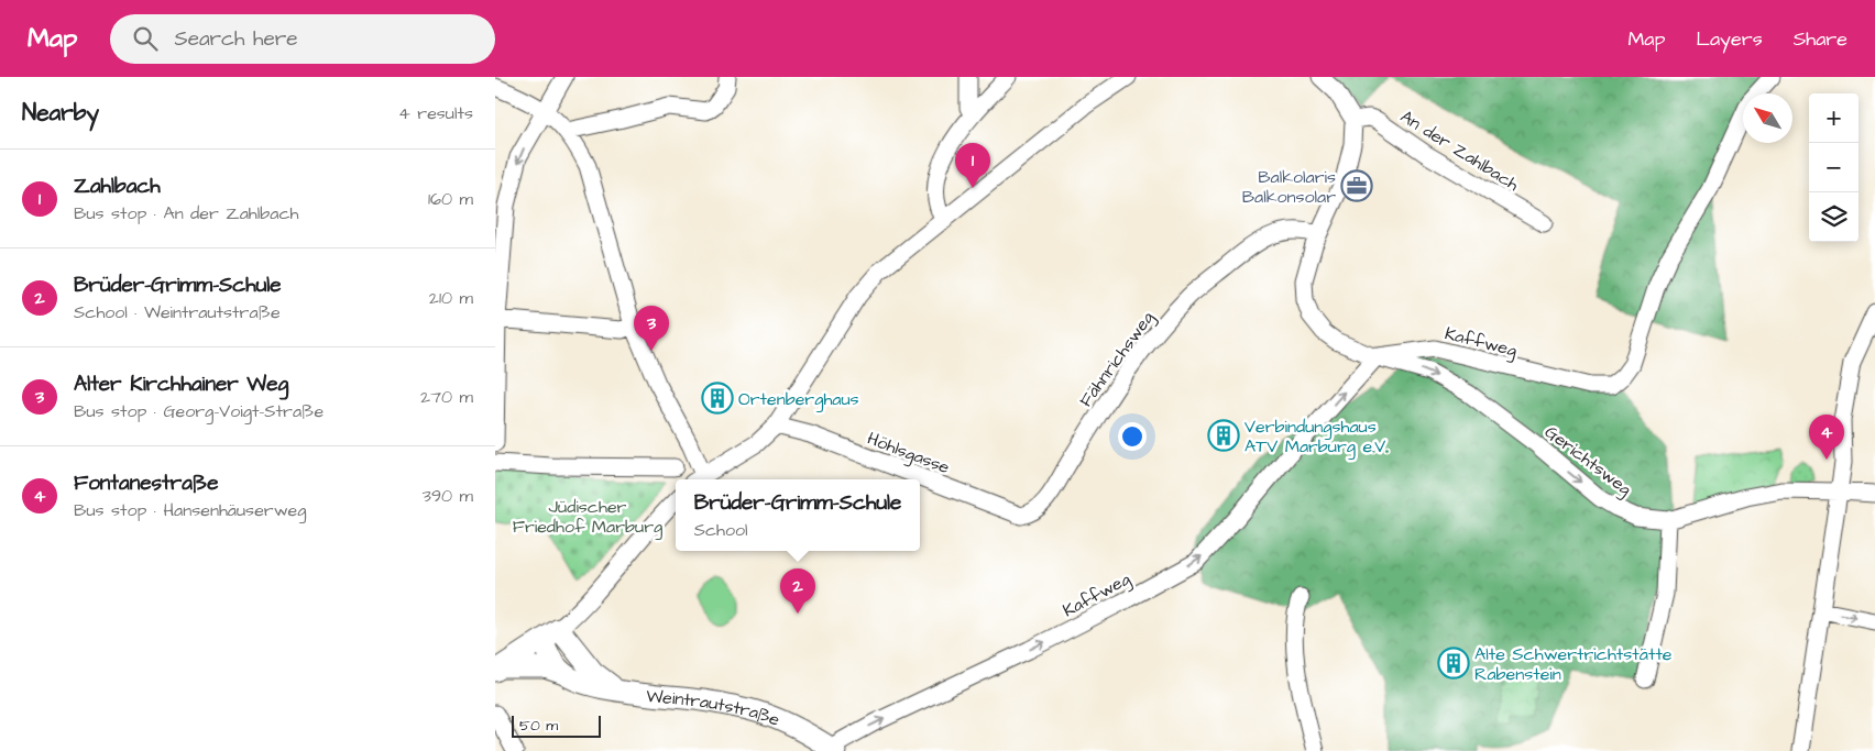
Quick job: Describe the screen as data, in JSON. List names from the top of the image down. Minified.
{"streets":{"main road":["Weintrautstraße"],"street":["An der Zahlbach","Kaffweg","Fähnrichsweg","Höhlsgasse","Gerichtsweg"]},"crossings":[["Kaffweg","Gerichtsweg"],["Kaffweg","Weintrautstraße"],["Fähnrichsweg","Höhlsgasse"]],"one_way":["Kaffweg","Gerichtsweg"],"parks":["Jüdischer Friedhof Marburg"],"places":{"office":["Balkolaris Balkonsolar"],"building":["Ortenberghaus","Verbindungshaus ATV Marburg e.V.","Alte Schwertrichtstätte Rabenstein"]},"scale_bar":"50 m","north":"top left","page":{"header":"Map","search":"Search here","nav":["Map","Layers","Share"],"heading":["Nearby","4 results"],"map_buttons":["+","−"],"pins":["1","3","4","2"],"list":[{"mark":"1","name":"Zahlbach","note":"Bus stop · An der Zahlbach","value":"160 m"},{"mark":"2","name":"Brüder-Grimm-Schule","note":"School · Weintrautstraße","value":"210 m"},{"mark":"3","name":"Alter Kirchhainer Weg","note":"Bus stop · Georg-Voigt-Straße","value":"270 m"},{"mark":"4","name":"Fontanestraße","note":"Bus stop · Hansenhäuserweg","value":"390 m"}],"popup":["Brüder-Grimm-Schule","School"],"scale":"50 m"}}
